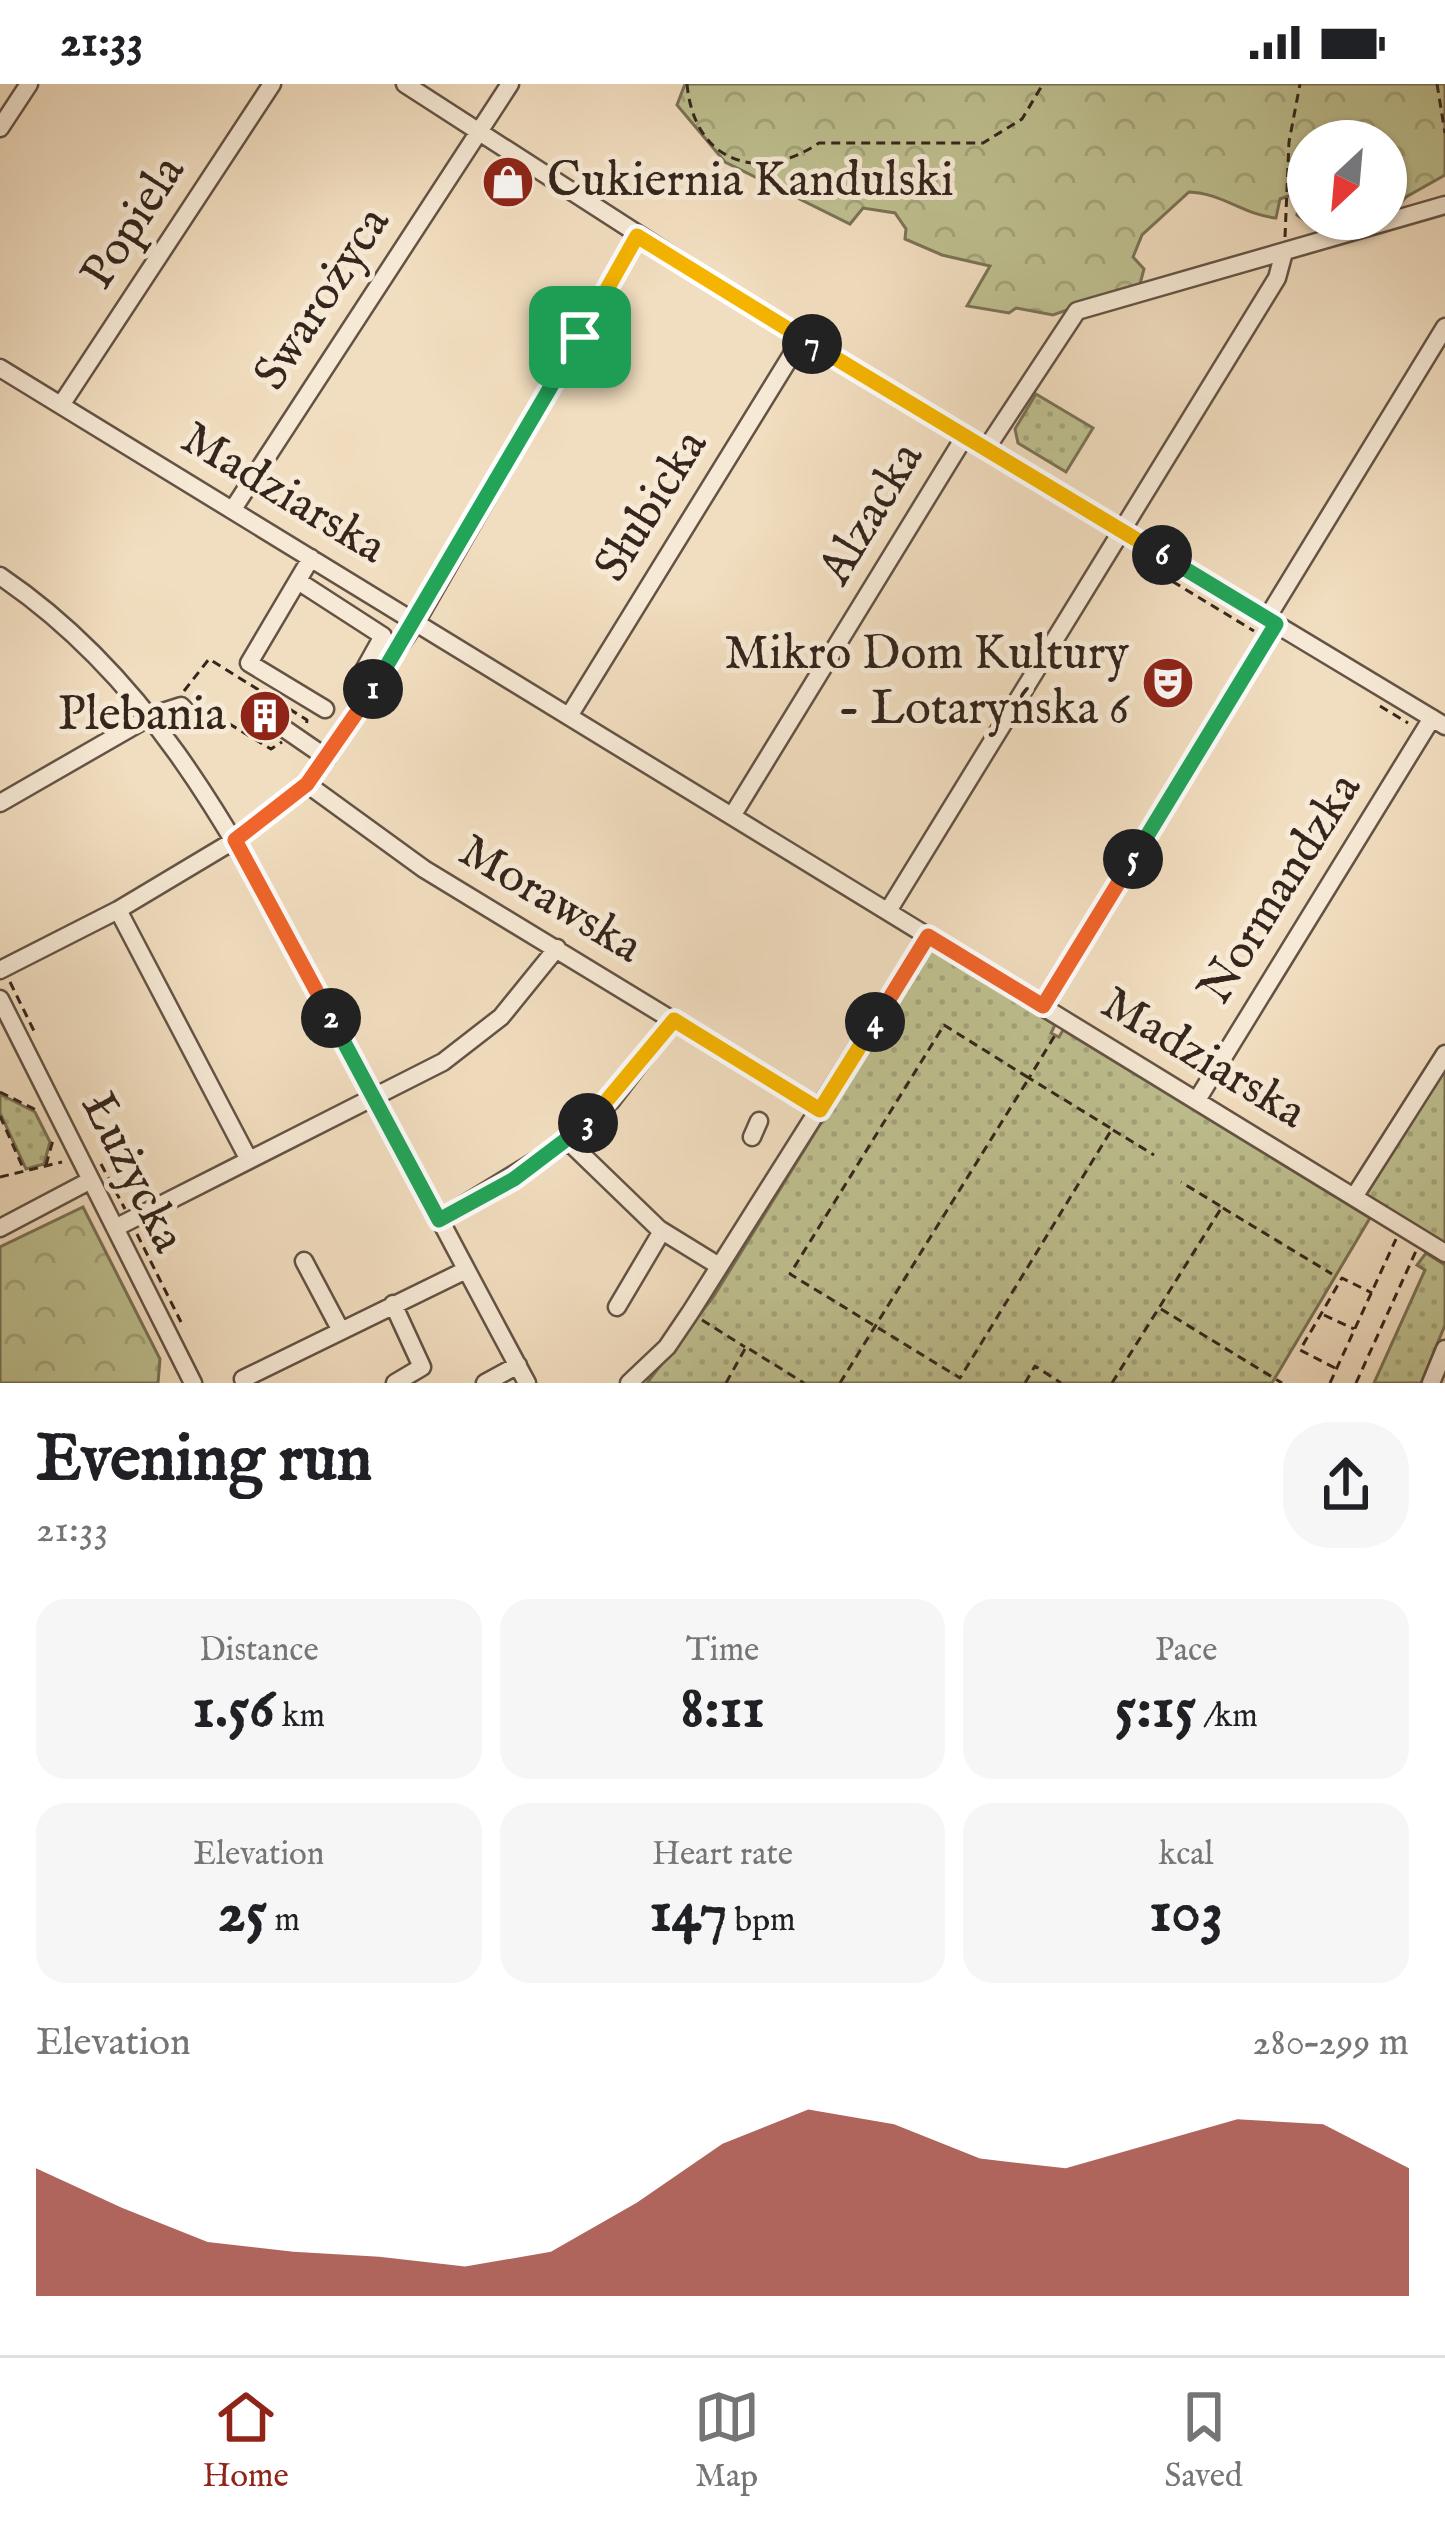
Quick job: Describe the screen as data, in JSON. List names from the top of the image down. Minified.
{"streets":{"street":["Popiela","Swarożyca","Madziarska","Słubicka","Alzacka","Normandzka","Morawska","Łużycka"]},"crossings":[["Popiela","Madziarska"],["Swarożyca","Madziarska"],["Madziarska","Słubicka"],["Madziarska","Alzacka"],["Madziarska","Normandzka"]],"places":{"shop":["Cukiernia Kandulski"],"theatre":["Mikro Dom Kultury - Lotaryńska 6"],"building":["Plebania"]},"north":"bottom left","page":{"status":"21:33","pins":["7","6","1","5","2","4","3"],"heading":["Evening run","21:33"],"stats":[["Distance","1.56 km"],["Time","8:11"],["Pace","5:15 /km"],["Elevation","25 m"],["Heart rate","147 bpm"],["kcal","103"]],"chart":["Elevation","280–299 m"],"tabs":["Home","Map","Saved"]}}
